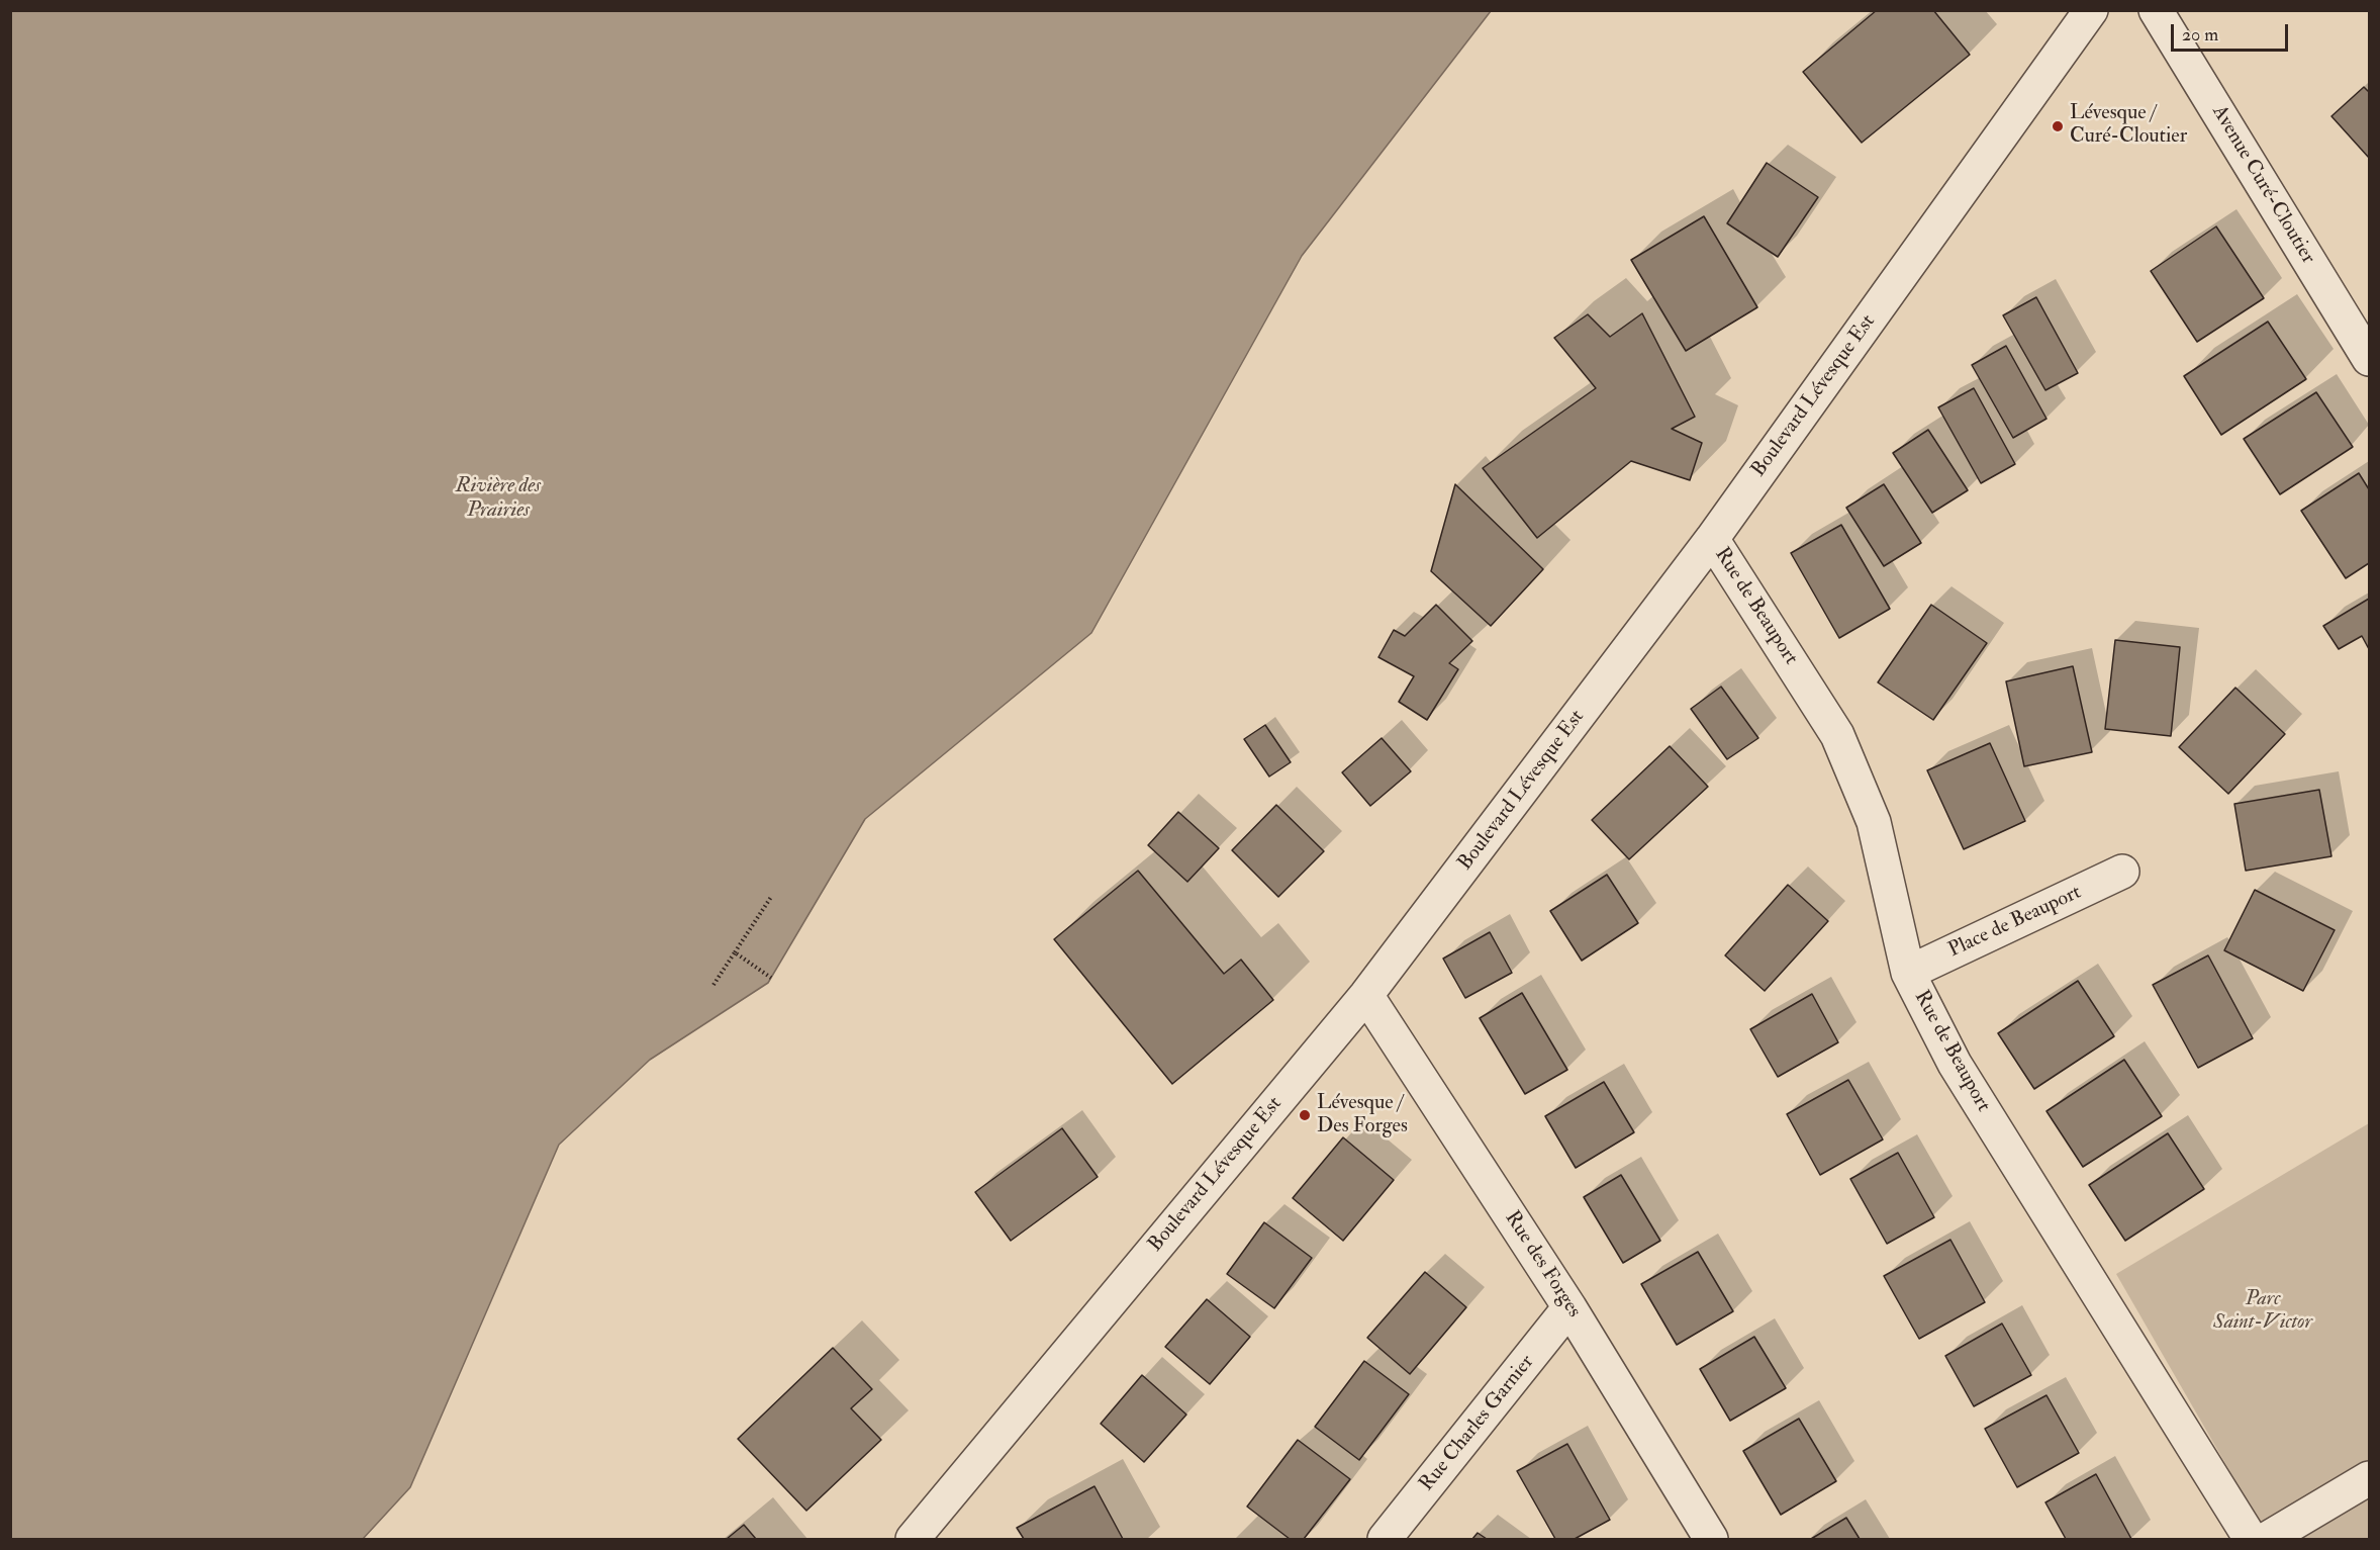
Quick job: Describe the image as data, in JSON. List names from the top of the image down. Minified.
{"streets":{"street":["Avenue Curé-Cloutier","Boulevard Lévesque Est","Rue de Beauport","Place de Beauport","Rue des Forges","Rue Charles Garnier"]},"crossings":[["Boulevard Lévesque Est","Rue de Beauport"],["Boulevard Lévesque Est","Rue des Forges"],["Rue de Beauport","Place de Beauport"],["Rue des Forges","Rue Charles Garnier"]],"water":["Rivière des Prairies"],"parks":["Parc Saint-Victor"],"places":["Lévesque / Curé-Cloutier","Lévesque / Des Forges"],"scale_bar":"20 m"}
